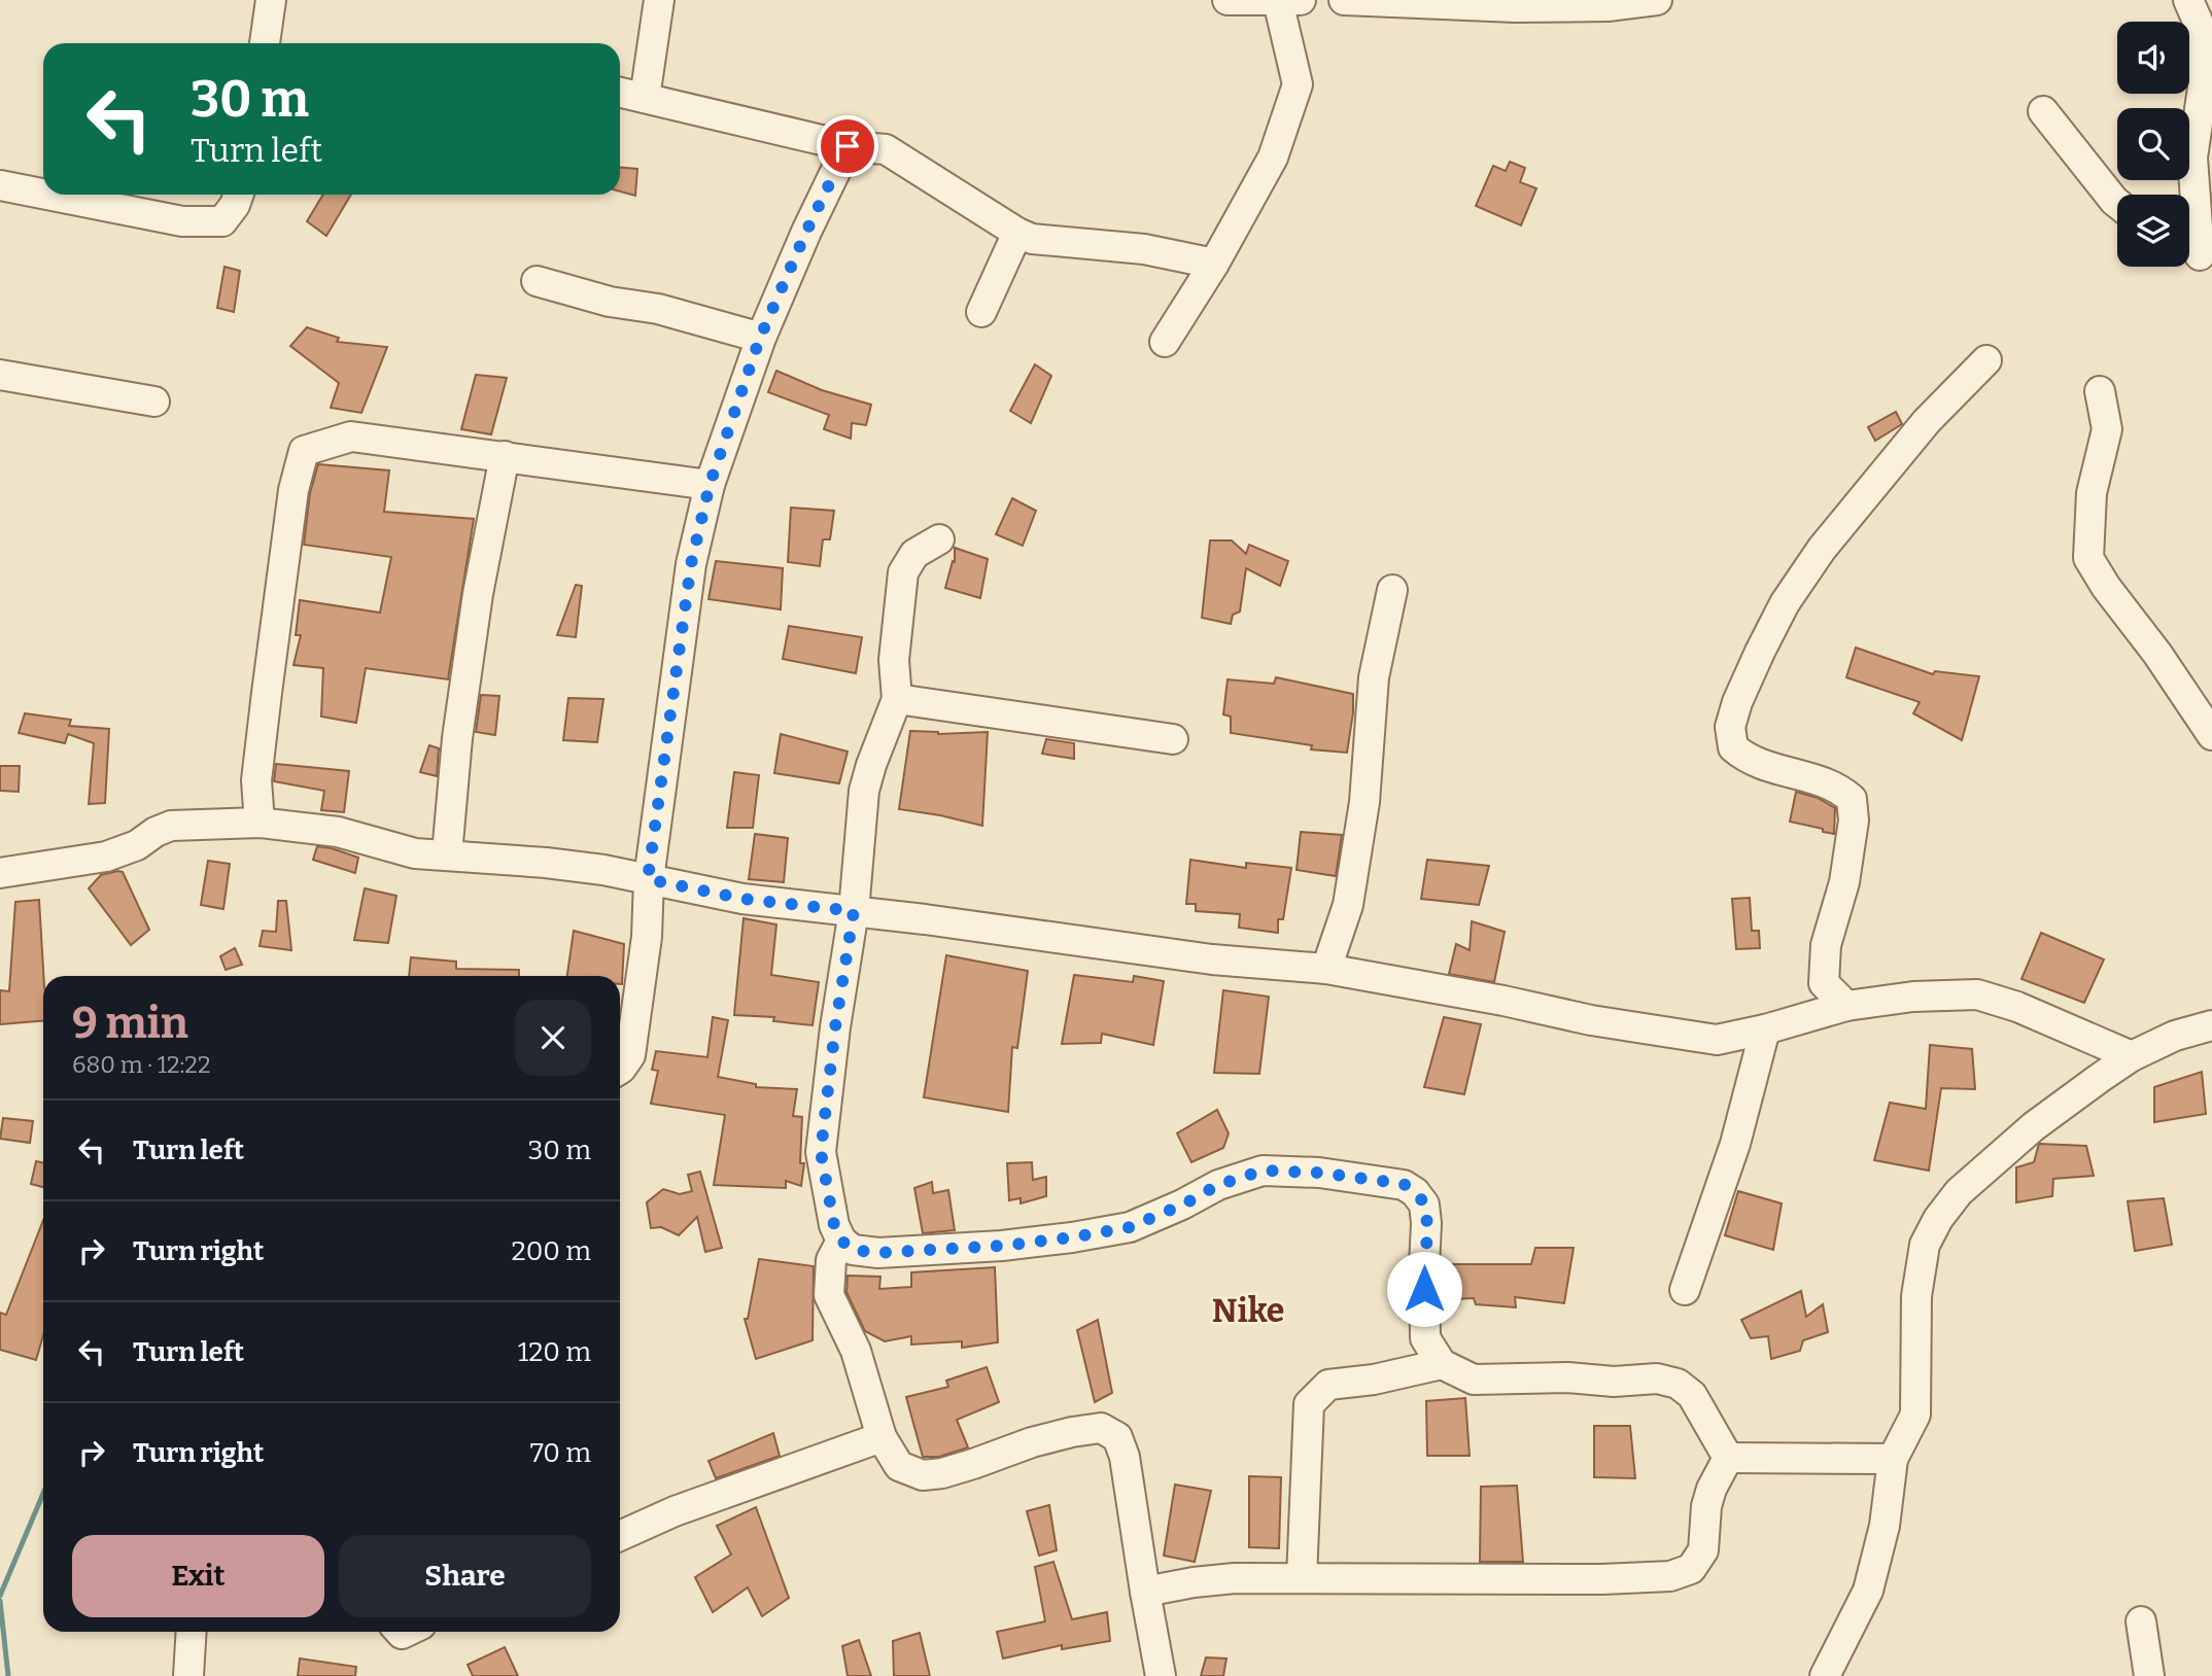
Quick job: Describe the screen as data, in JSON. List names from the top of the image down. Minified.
{"districts":["Nike"],"page":{"turn":["30 m","Turn left"],"heading":["9 min","680 m · 12:22"],"list":[{"name":"Turn left","value":"30 m"},{"name":"Turn right","value":"200 m"},{"name":"Turn left","value":"120 m"},{"name":"Turn right","value":"70 m"}],"buttons":["Exit","Share"]}}
